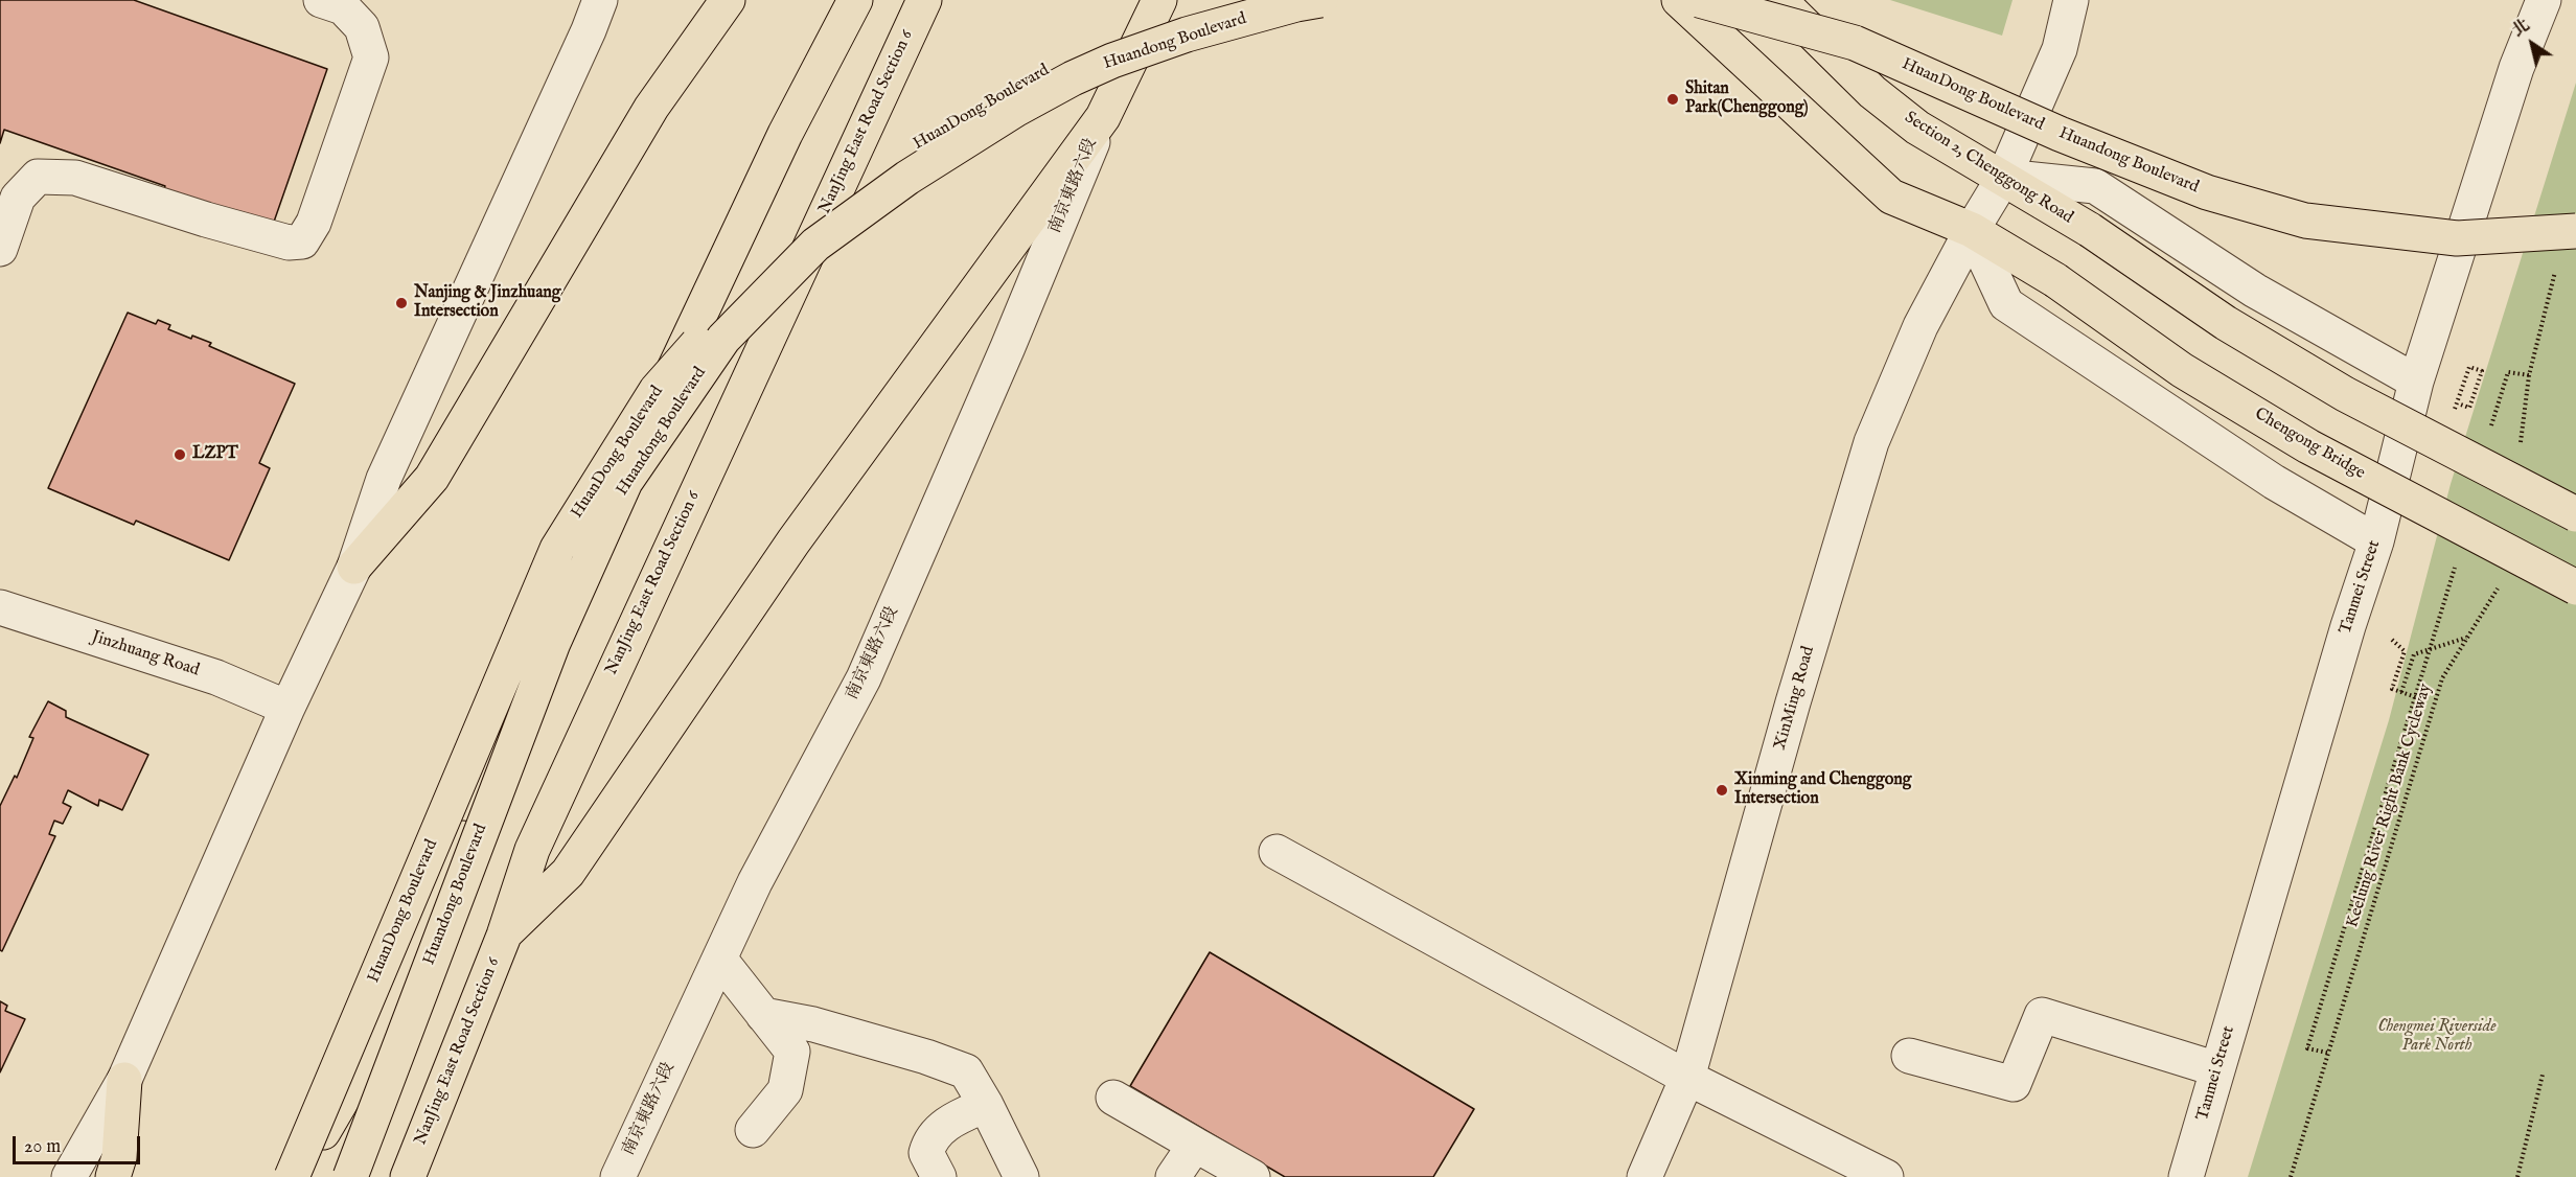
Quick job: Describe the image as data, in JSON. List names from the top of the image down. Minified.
{"streets":{"main road":["Huandong Boulevard","HuanDong Boulevard","NanJing East Road Section 6","Section 2, Chenggong Road","Chengong Bridge"],"street":["南京東路六段","Tanmei Street","Jinzhuang Road","XinMing Road"],"path":["Keelung River Right Bank Cycleway"]},"crossings":[["Section 2, Chenggong Road","XinMing Road"],["Chengong Bridge","XinMing Road"]],"parks":["Chengmei Riverside Park North"],"places":["Shitan Park(Chenggong)","Nanjing & Jinzhuang Intersection","LZPT","Xinming and Chenggong Intersection"],"scale_bar":"20 m","north":"top left"}
